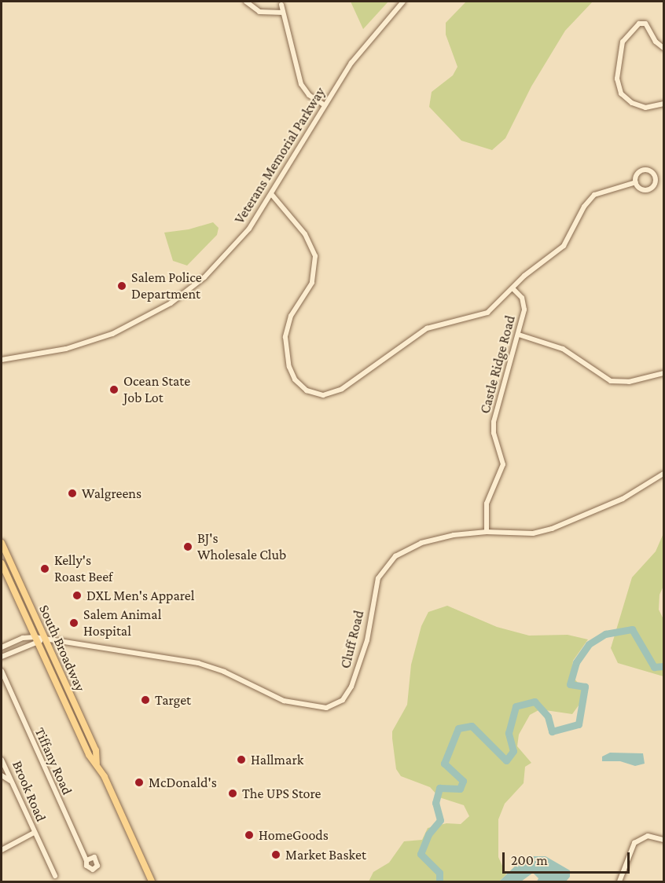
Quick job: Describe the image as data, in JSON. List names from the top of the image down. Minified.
{"streets":{"main road":["South Broadway"],"street":["Veterans Memorial Parkway","Castle Ridge Road","Cluff Road","Tiffany Road","Brook Road"]},"crossings":[["Castle Ridge Road","Cluff Road"],["Cluff Road","South Broadway"]],"places":["Salem Police Department","Ocean State Job Lot","Walgreens","BJ's Wholesale Club","Kelly's Roast Beef","DXL Men's Apparel","Salem Animal Hospital","Target","Hallmark","McDonald's","The UPS Store","HomeGoods","Market Basket"],"scale_bar":"200 m"}
